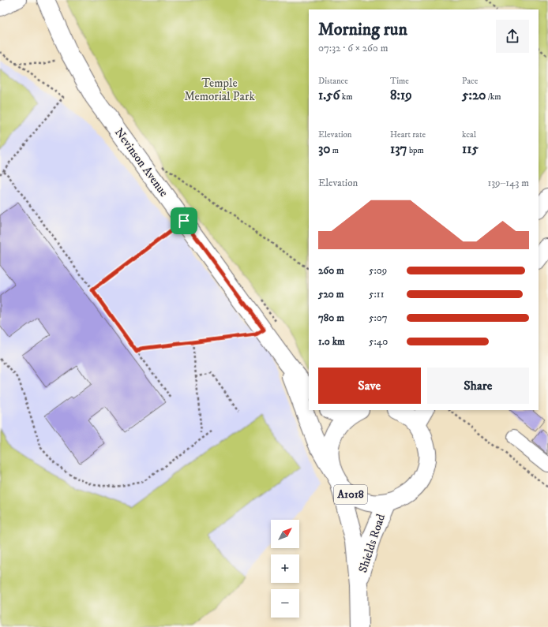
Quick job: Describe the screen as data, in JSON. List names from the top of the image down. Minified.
{"streets":{"main road":["Nevinson Avenue","A1018","Shields Road"]},"crossings":[["Nevinson Avenue","A1018"],["A1018","Shields Road"]],"parks":["Temple Memorial Park"],"north":"top right","page":{"heading":["Morning run","07:32 · 6 × 260 m"],"stats":[["Distance","1.56 km"],["Time","8:19"],["Pace","5:20 /km"],["Elevation","30 m"],["Heart rate","137 bpm"],["kcal","115"]],"chart":["Elevation","139–143 m"],"list":[{"name":"260 m","note":"5:09"},{"name":"520 m","note":"5:11"},{"name":"780 m","note":"5:07"},{"name":"1.0 km","note":"5:40"}],"buttons":["Save","Share"],"map_buttons":["+","−"]}}
